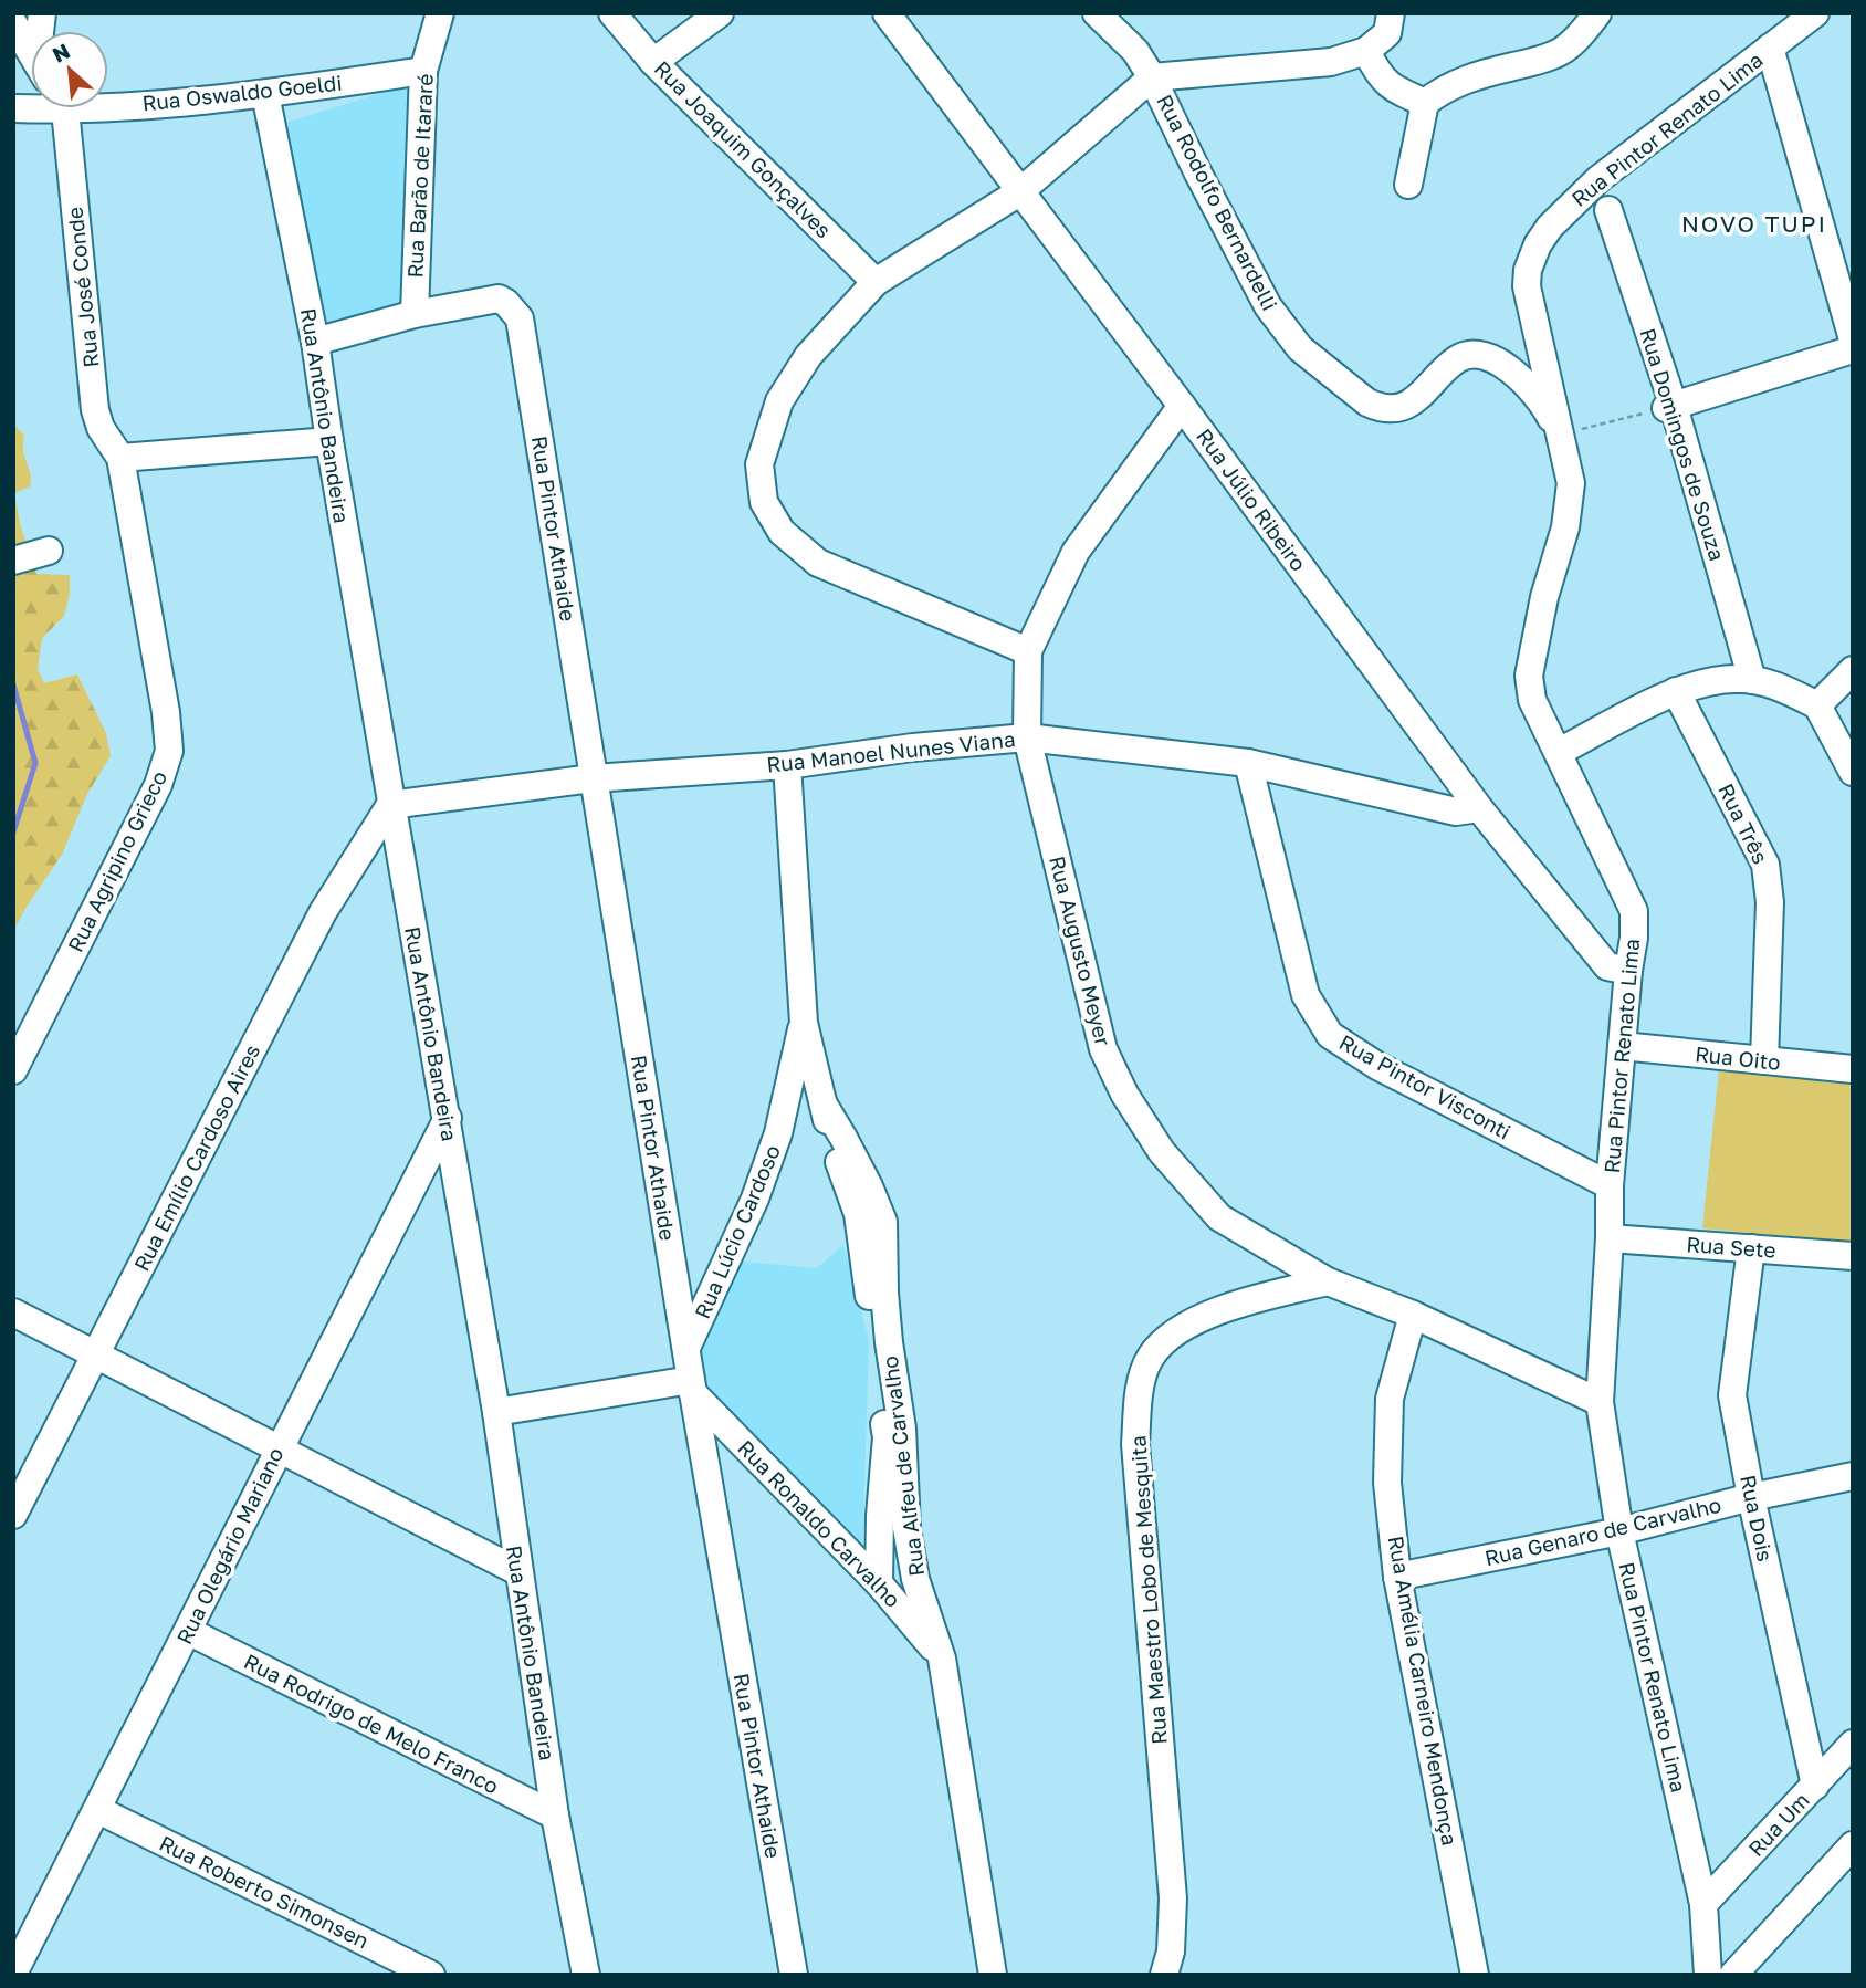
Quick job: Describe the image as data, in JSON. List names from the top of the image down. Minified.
{"streets":{"street":["Rua Oswaldo Goeldi","Rua Pintor Renato Lima","Rua Joaquim Gonçalves","Rua Barão de Itararé","Rua Rodolfo Bernardelli","Rua José Conde","Rua Antônio Bandeira","Rua Domingos de Souza","Rua Júlio Ribeiro","Rua Pintor Athaide","Rua Manoel Nunes Viana","Rua Três","Rua Agripino Grieco","Rua Augusto Meyer","Rua Oito","Rua Pintor Visconti","Rua Emílio Cardoso Aires","Rua Lúcio Cardoso","Rua Sete","Rua Alfeu de Carvalho","Rua Dois","Rua Ronaldo Carvalho","Rua Genaro de Carvalho","Rua Olegário Mariano","Rua Maestro Lobo de Mesquita","Rua Amélia Carneiro Mendonça","Rua Rodrigo de Melo Franco","Rua Um","Rua Roberto Simonsen"]},"crossings":[["Rua Oswaldo Goeldi","Rua Barão de Itararé"],["Rua Oswaldo Goeldi","Rua Antônio Bandeira"],["Rua Pintor Renato Lima","Rua Rodolfo Bernardelli"],["Rua Pintor Renato Lima","Rua Domingos de Souza"],["Rua Pintor Renato Lima","Rua Júlio Ribeiro"],["Rua Pintor Renato Lima","Rua Augusto Meyer"],["Rua Pintor Renato Lima","Rua Oito"],["Rua Pintor Renato Lima","Rua Pintor Visconti"],["Rua Pintor Renato Lima","Rua Sete"],["Rua Pintor Renato Lima","Rua Genaro de Carvalho"],["Rua Pintor Renato Lima","Rua Um"],["Rua Barão de Itararé","Rua Pintor Athaide"],["Rua José Conde","Rua Agripino Grieco"],["Rua Antônio Bandeira","Rua Manoel Nunes Viana"],["Rua Antônio Bandeira","Rua Emílio Cardoso Aires"],["Rua Antônio Bandeira","Rua Olegário Mariano"],["Rua Antônio Bandeira","Rua Rodrigo de Melo Franco"],["Rua Júlio Ribeiro","Rua Manoel Nunes Viana"],["Rua Pintor Athaide","Rua Manoel Nunes Viana"],["Rua Pintor Athaide","Rua Lúcio Cardoso"],["Rua Pintor Athaide","Rua Ronaldo Carvalho"],["Rua Manoel Nunes Viana","Rua Augusto Meyer"],["Rua Manoel Nunes Viana","Rua Pintor Visconti"],["Rua Manoel Nunes Viana","Rua Emílio Cardoso Aires"],["Rua Manoel Nunes Viana","Rua Alfeu de Carvalho"],["Rua Três","Rua Oito"],["Rua Augusto Meyer","Rua Maestro Lobo de Mesquita"],["Rua Augusto Meyer","Rua Amélia Carneiro Mendonça"],["Rua Lúcio Cardoso","Rua Alfeu de Carvalho"],["Rua Sete","Rua Dois"],["Rua Alfeu de Carvalho","Rua Ronaldo Carvalho"],["Rua Dois","Rua Genaro de Carvalho"],["Rua Dois","Rua Um"],["Rua Genaro de Carvalho","Rua Amélia Carneiro Mendonça"],["Rua Olegário Mariano","Rua Rodrigo de Melo Franco"],["Rua Olegário Mariano","Rua Roberto Simonsen"]],"districts":["NOVO TUPI"],"north":"top left"}
